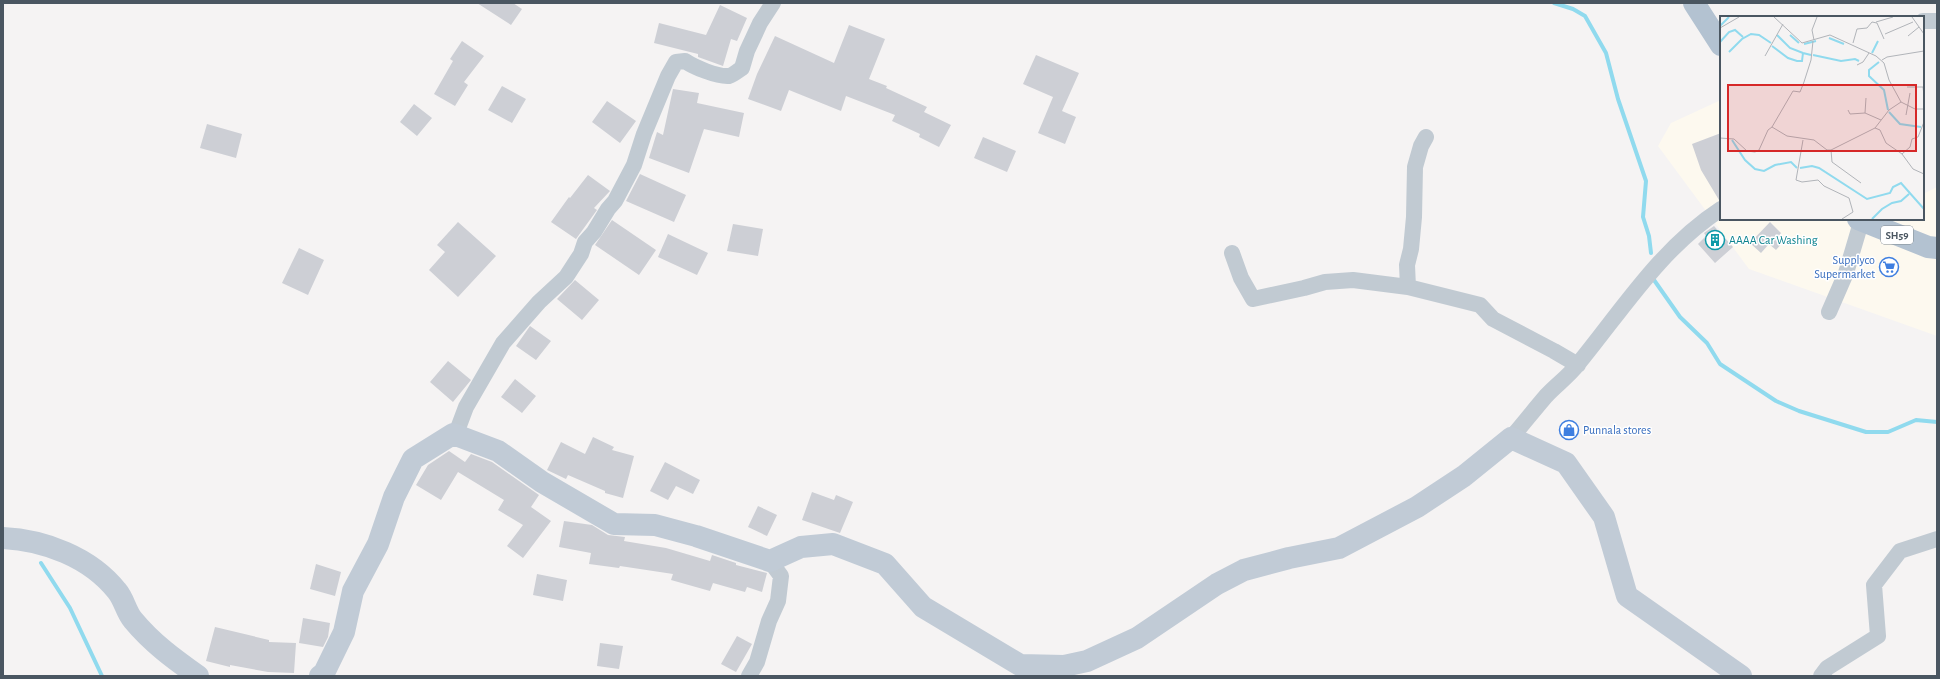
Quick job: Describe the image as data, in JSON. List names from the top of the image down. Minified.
{"streets":{"main road":["SH59"]},"places":{"building":["AAAA Car Washing"],"supermarket":["Supplyco Supermarket"],"shop":["Punnala stores"]}}
